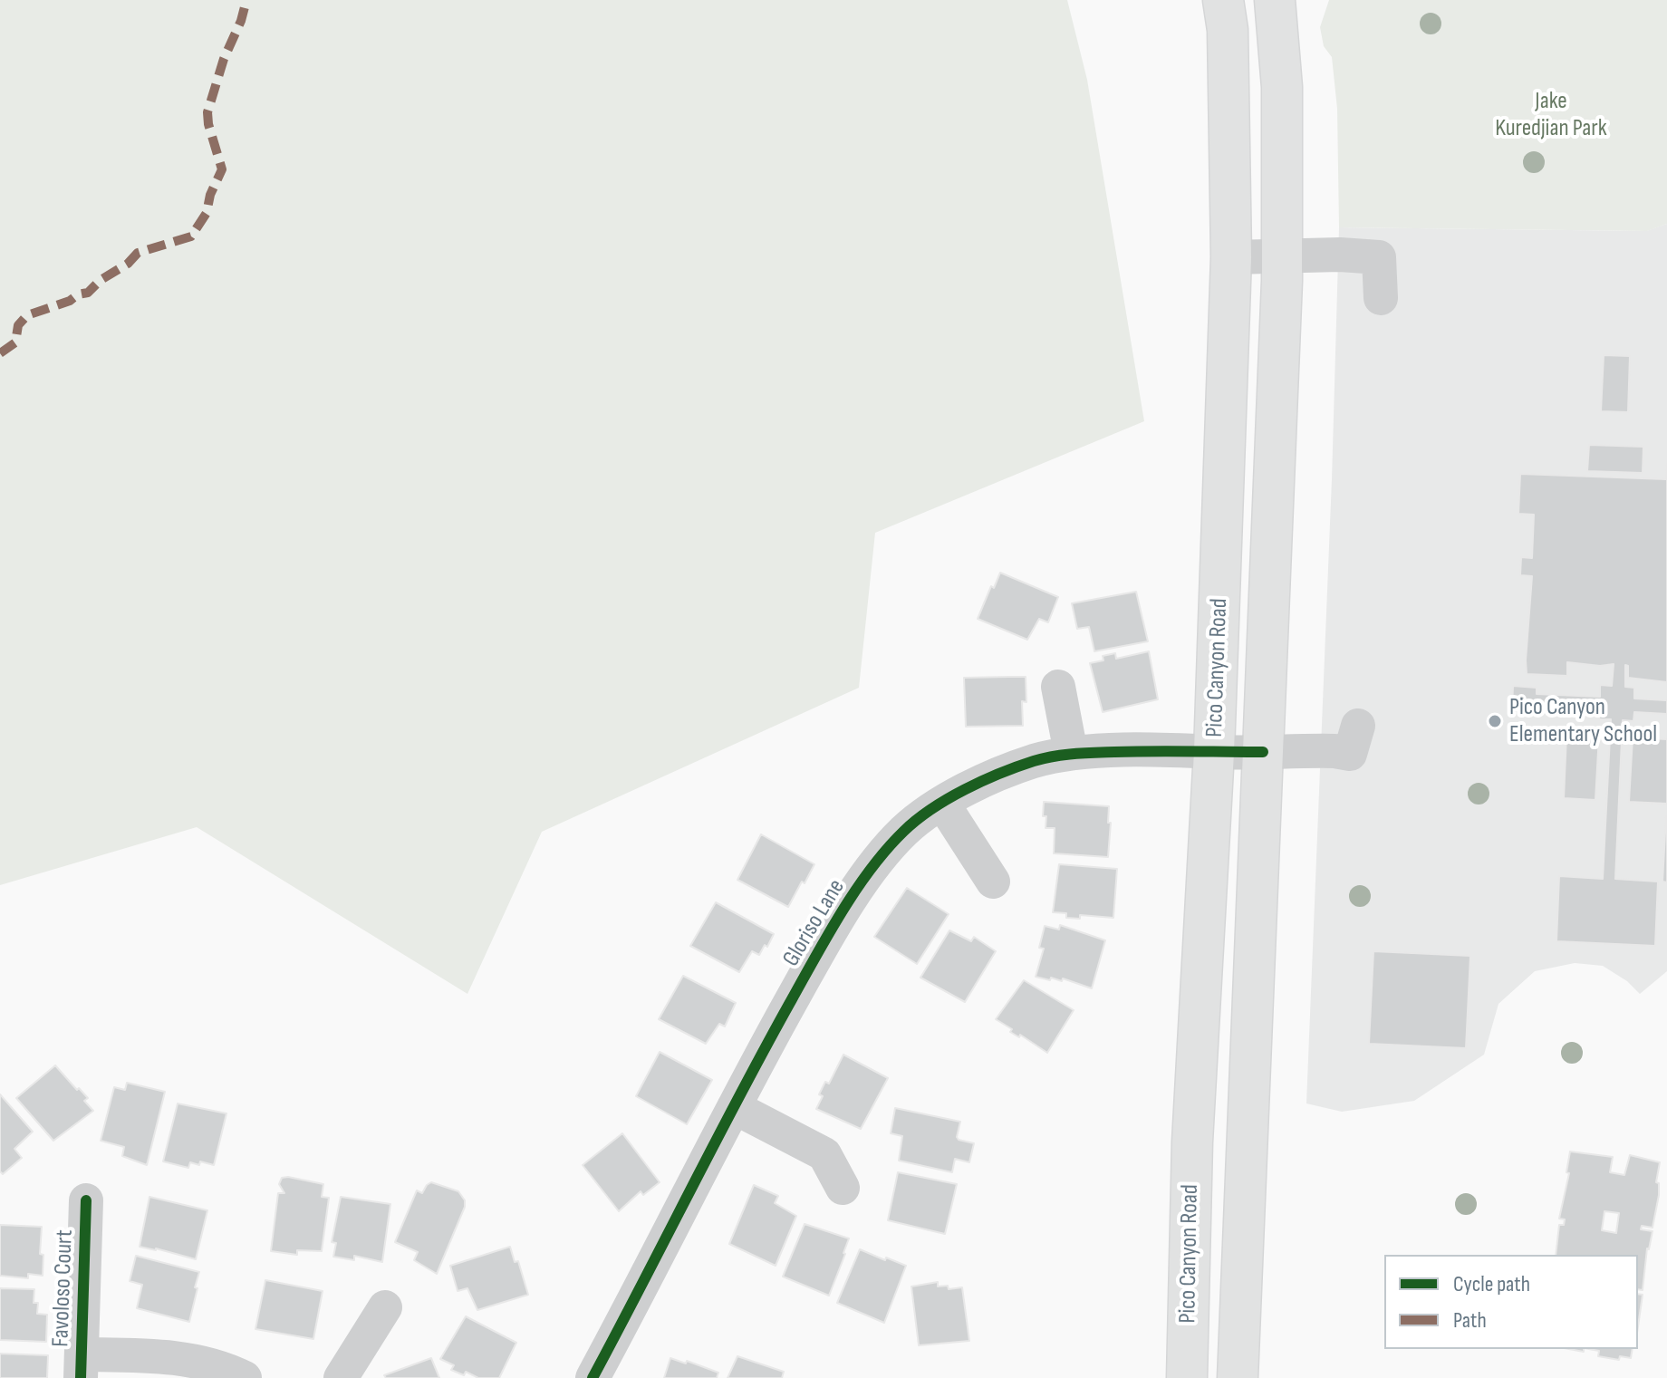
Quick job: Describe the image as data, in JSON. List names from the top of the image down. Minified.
{"streets":{"main road":["Pico Canyon Road"],"street":["Gloriso Lane","Favoloso Court"]},"crossings":[["Pico Canyon Road","Gloriso Lane"]],"parks":["Jake Kuredjian Park"],"places":["Pico Canyon Elementary School"],"legend":["Cycle path","Path"]}
